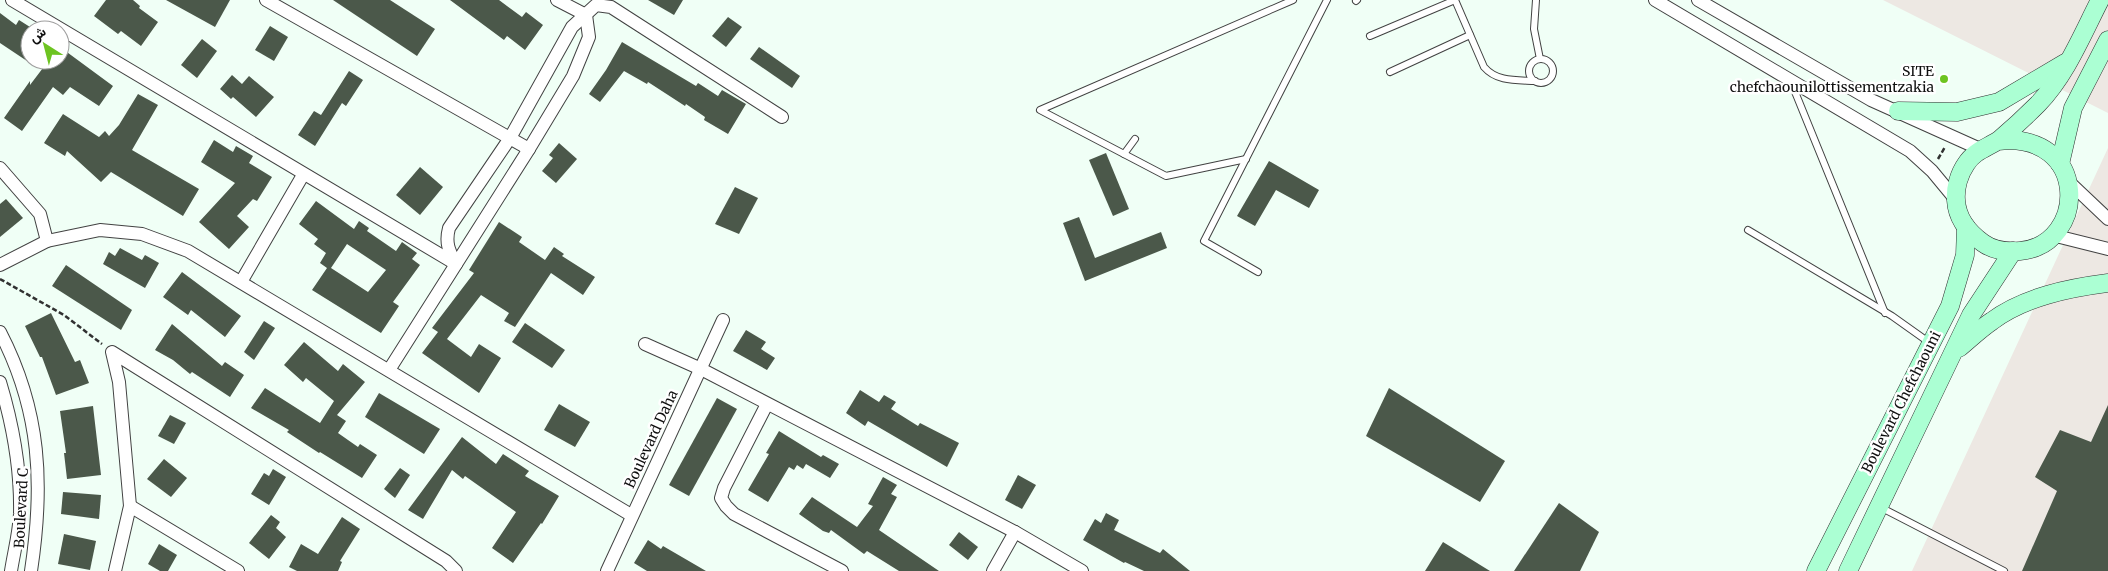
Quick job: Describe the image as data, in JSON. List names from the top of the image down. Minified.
{"streets":{"street":["Boulevard Chefchaouni","Boulevard Daha","Boulevard C"]},"places":["SITE chefchaounilottissementzakia"],"north":"top left"}
